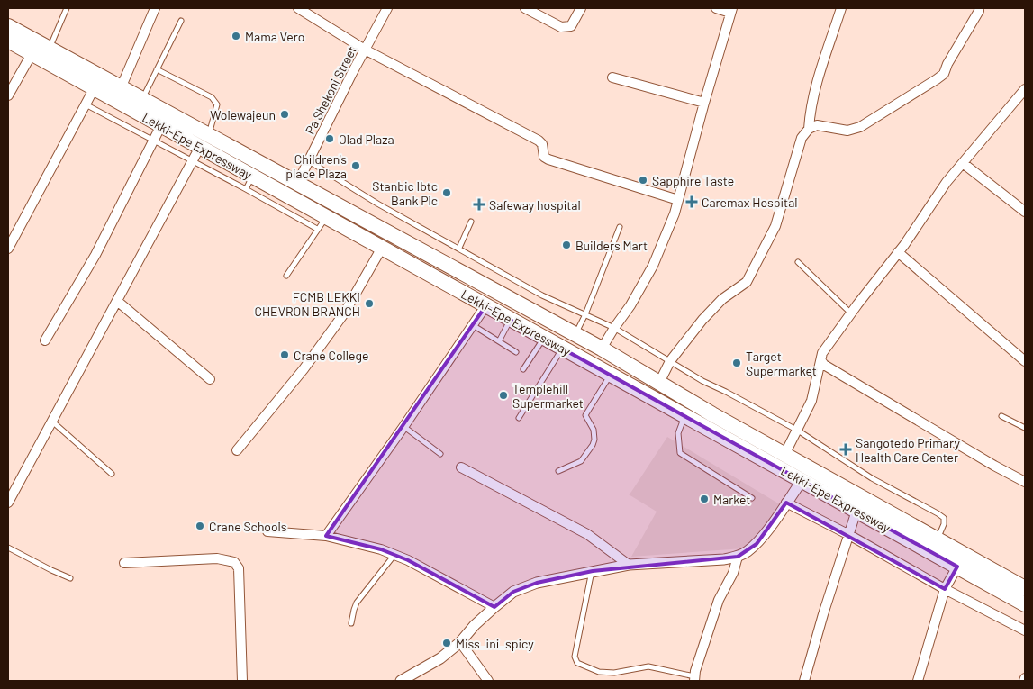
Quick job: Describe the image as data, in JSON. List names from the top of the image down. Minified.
{"streets":{"highway":["Lekki-Epe Expressway"],"street":["Pa Shekoni Street"]},"crossings":[["Pa Shekoni Street","Lekki-Epe Expressway"]],"places":{"other":["Mama Vero","Wolewajeun","Olad Plaza","Children's place Plaza","Sapphire Taste","Stanbic Ibtc Bank Plc","Builders Mart","FCMB LEKKI CHEVRON BRANCH","Crane College","Target Supermarket","Templehill Supermarket","Market","Crane Schools","Miss_ini_spicy"],"health":["Caremax Hospital","Safeway hospital","Sangotedo Primary Health Care Center"]}}
